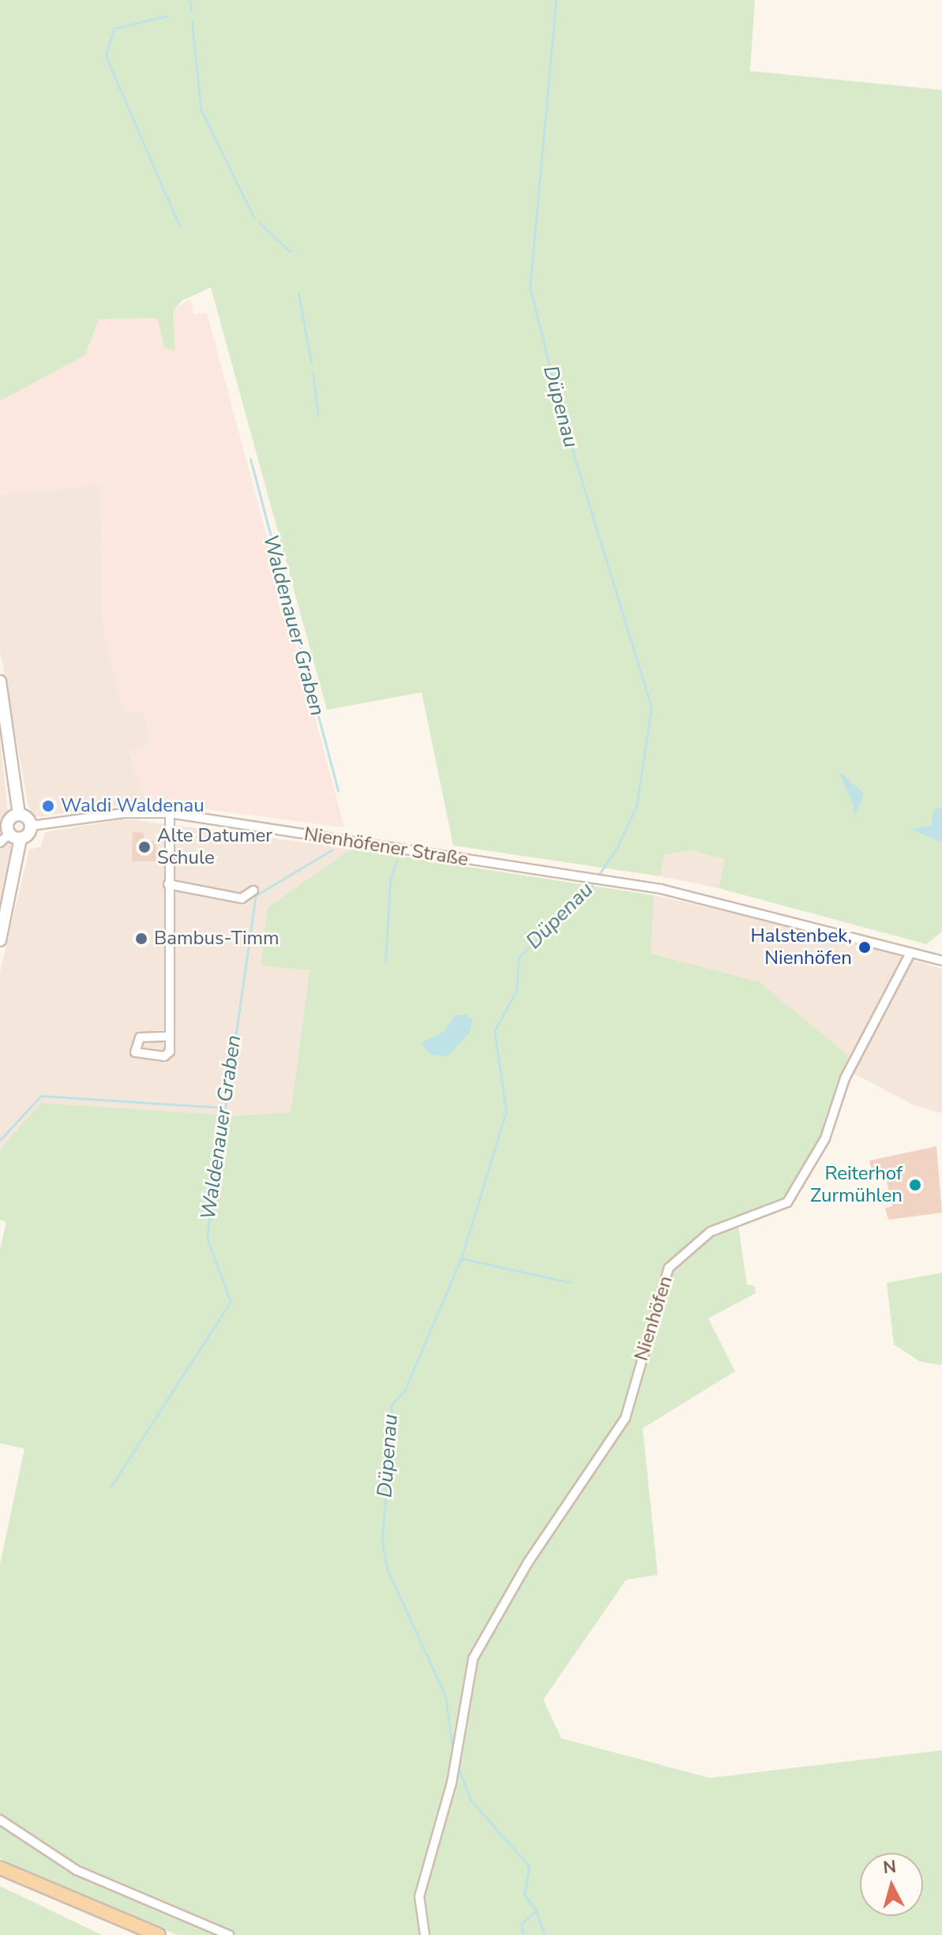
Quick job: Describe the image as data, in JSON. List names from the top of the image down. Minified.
{"streets":{"street":["Nienhöfener Straße","Nienhöfen"]},"crossings":[["Nienhöfener Straße","Nienhöfen"]],"water":["Düpenau","Waldenauer Graben"],"places":["Waldi Waldenau","Alte Datumer Schule","Bambus-Timm","Halstenbek, Nienhöfen","Reiterhof Zurmühlen"],"north":"top"}
